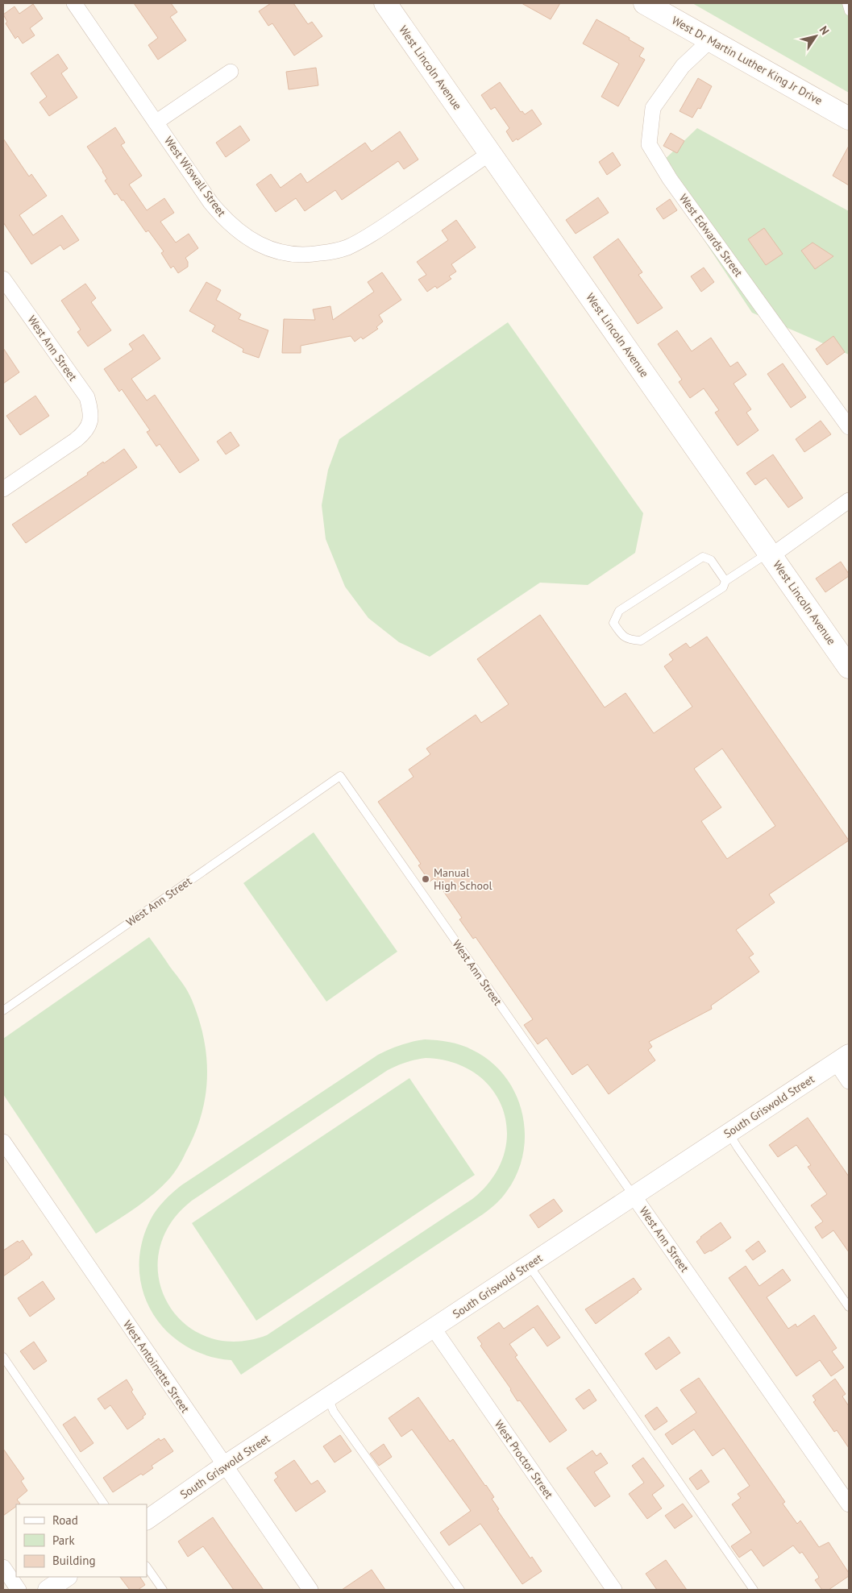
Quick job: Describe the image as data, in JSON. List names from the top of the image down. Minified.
{"streets":{"main road":["West Dr Martin Luther King Jr Drive","West Lincoln Avenue"],"street":["West Wiswall Street","West Edwards Street","West Ann Street","South Griswold Street","West Antoinette Street","West Proctor Street"]},"crossings":[["West Dr Martin Luther King Jr Drive","West Edwards Street"],["West Lincoln Avenue","West Wiswall Street"],["West Ann Street","South Griswold Street"],["South Griswold Street","West Antoinette Street"],["South Griswold Street","West Proctor Street"]],"places":["Manual High School"],"legend":["Road","Park","Building"],"north":"top right"}
